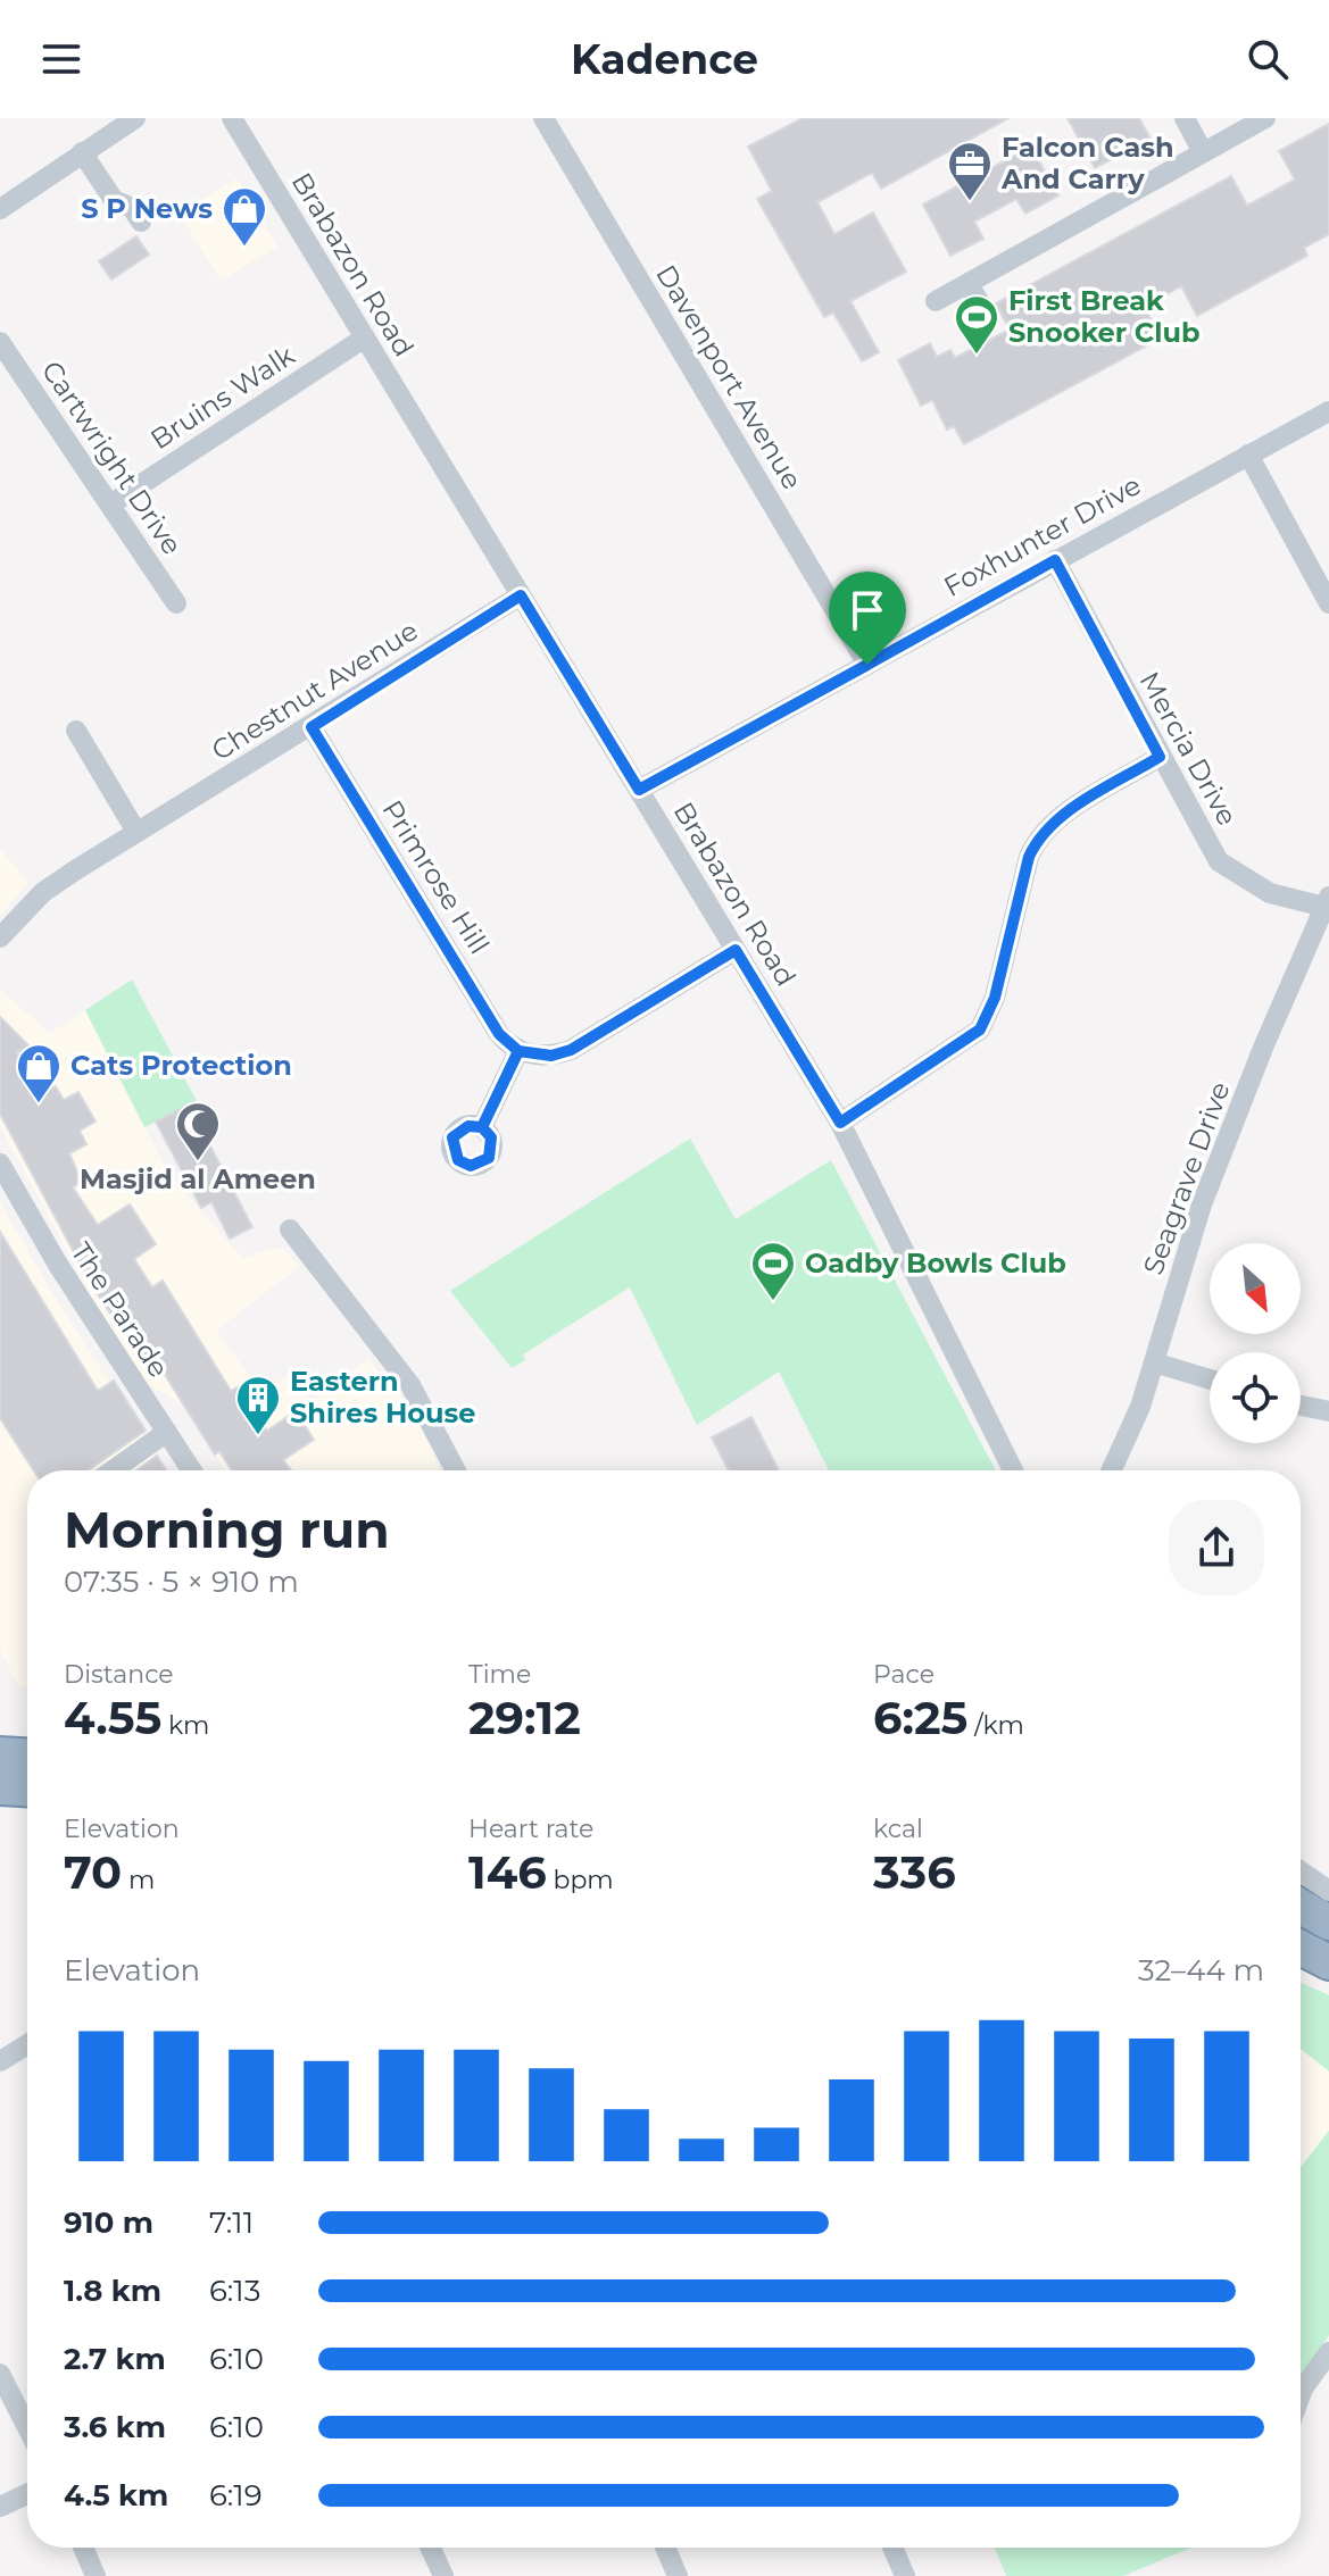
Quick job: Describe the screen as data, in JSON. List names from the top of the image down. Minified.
{"streets":{"street":["Brabazon Road","Davenport Avenue","Bruins Walk","Cartwright Drive","Foxhunter Drive","Chestnut Avenue","Mercia Drive","Primrose Hill","Seagrave Drive","The Parade"]},"crossings":[["Brabazon Road","Bruins Walk"],["Brabazon Road","Foxhunter Drive"],["Brabazon Road","Chestnut Avenue"],["Davenport Avenue","Foxhunter Drive"],["Bruins Walk","Cartwright Drive"],["Foxhunter Drive","Mercia Drive"],["Chestnut Avenue","Primrose Hill"],["Mercia Drive","Seagrave Drive"]],"places":{"office":["Falcon Cash And Carry"],"shop":["S P News","Cats Protection"],"sports":["First Break Snooker Club","Oadby Bowls Club"],"mosque":["Masjid al Ameen"],"building":["Eastern Shires House"]},"north":"bottom right","page":{"header":"Kadence","heading":["Morning run","07:35 · 5 × 910 m"],"stats":[["Distance","4.55 km"],["Time","29:12"],["Pace","6:25 /km"],["Elevation","70 m"],["Heart rate","146 bpm"],["kcal","336"]],"chart":["Elevation","32–44 m"],"list":[{"name":"910 m","note":"7:11"},{"name":"1.8 km","note":"6:13"},{"name":"2.7 km","note":"6:10"},{"name":"3.6 km","note":"6:10"},{"name":"4.5 km","note":"6:19"}]}}
